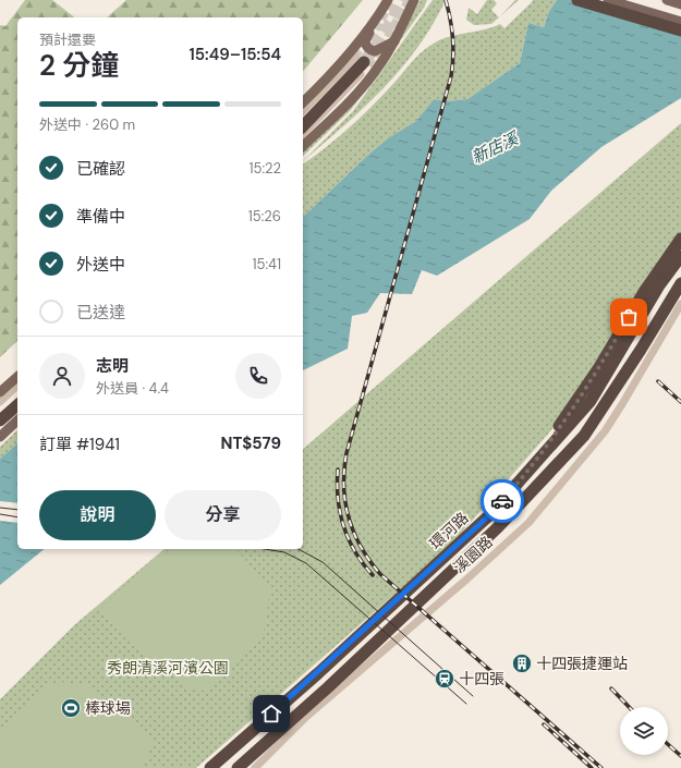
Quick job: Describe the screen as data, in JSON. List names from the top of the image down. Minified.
{"streets":{"highway":["環河路"],"street":["溪園路"]},"water":["新店溪"],"parks":["秀朗清溪河濱公園"],"places":{"building":["十四張捷運站"],"station":["十四張"],"sports":["棒球場"]},"page":{"heading":["2 分鐘","預計還要","15:49–15:54"],"panel":["志明","外送員 · 4.4","訂單 #1941","NT$579"],"bar":"外送中 · 260 m","list":[["已確認","15:22"],["準備中","15:26"],["外送中","15:41"],"已送達"],"buttons":["說明","分享"]}}
